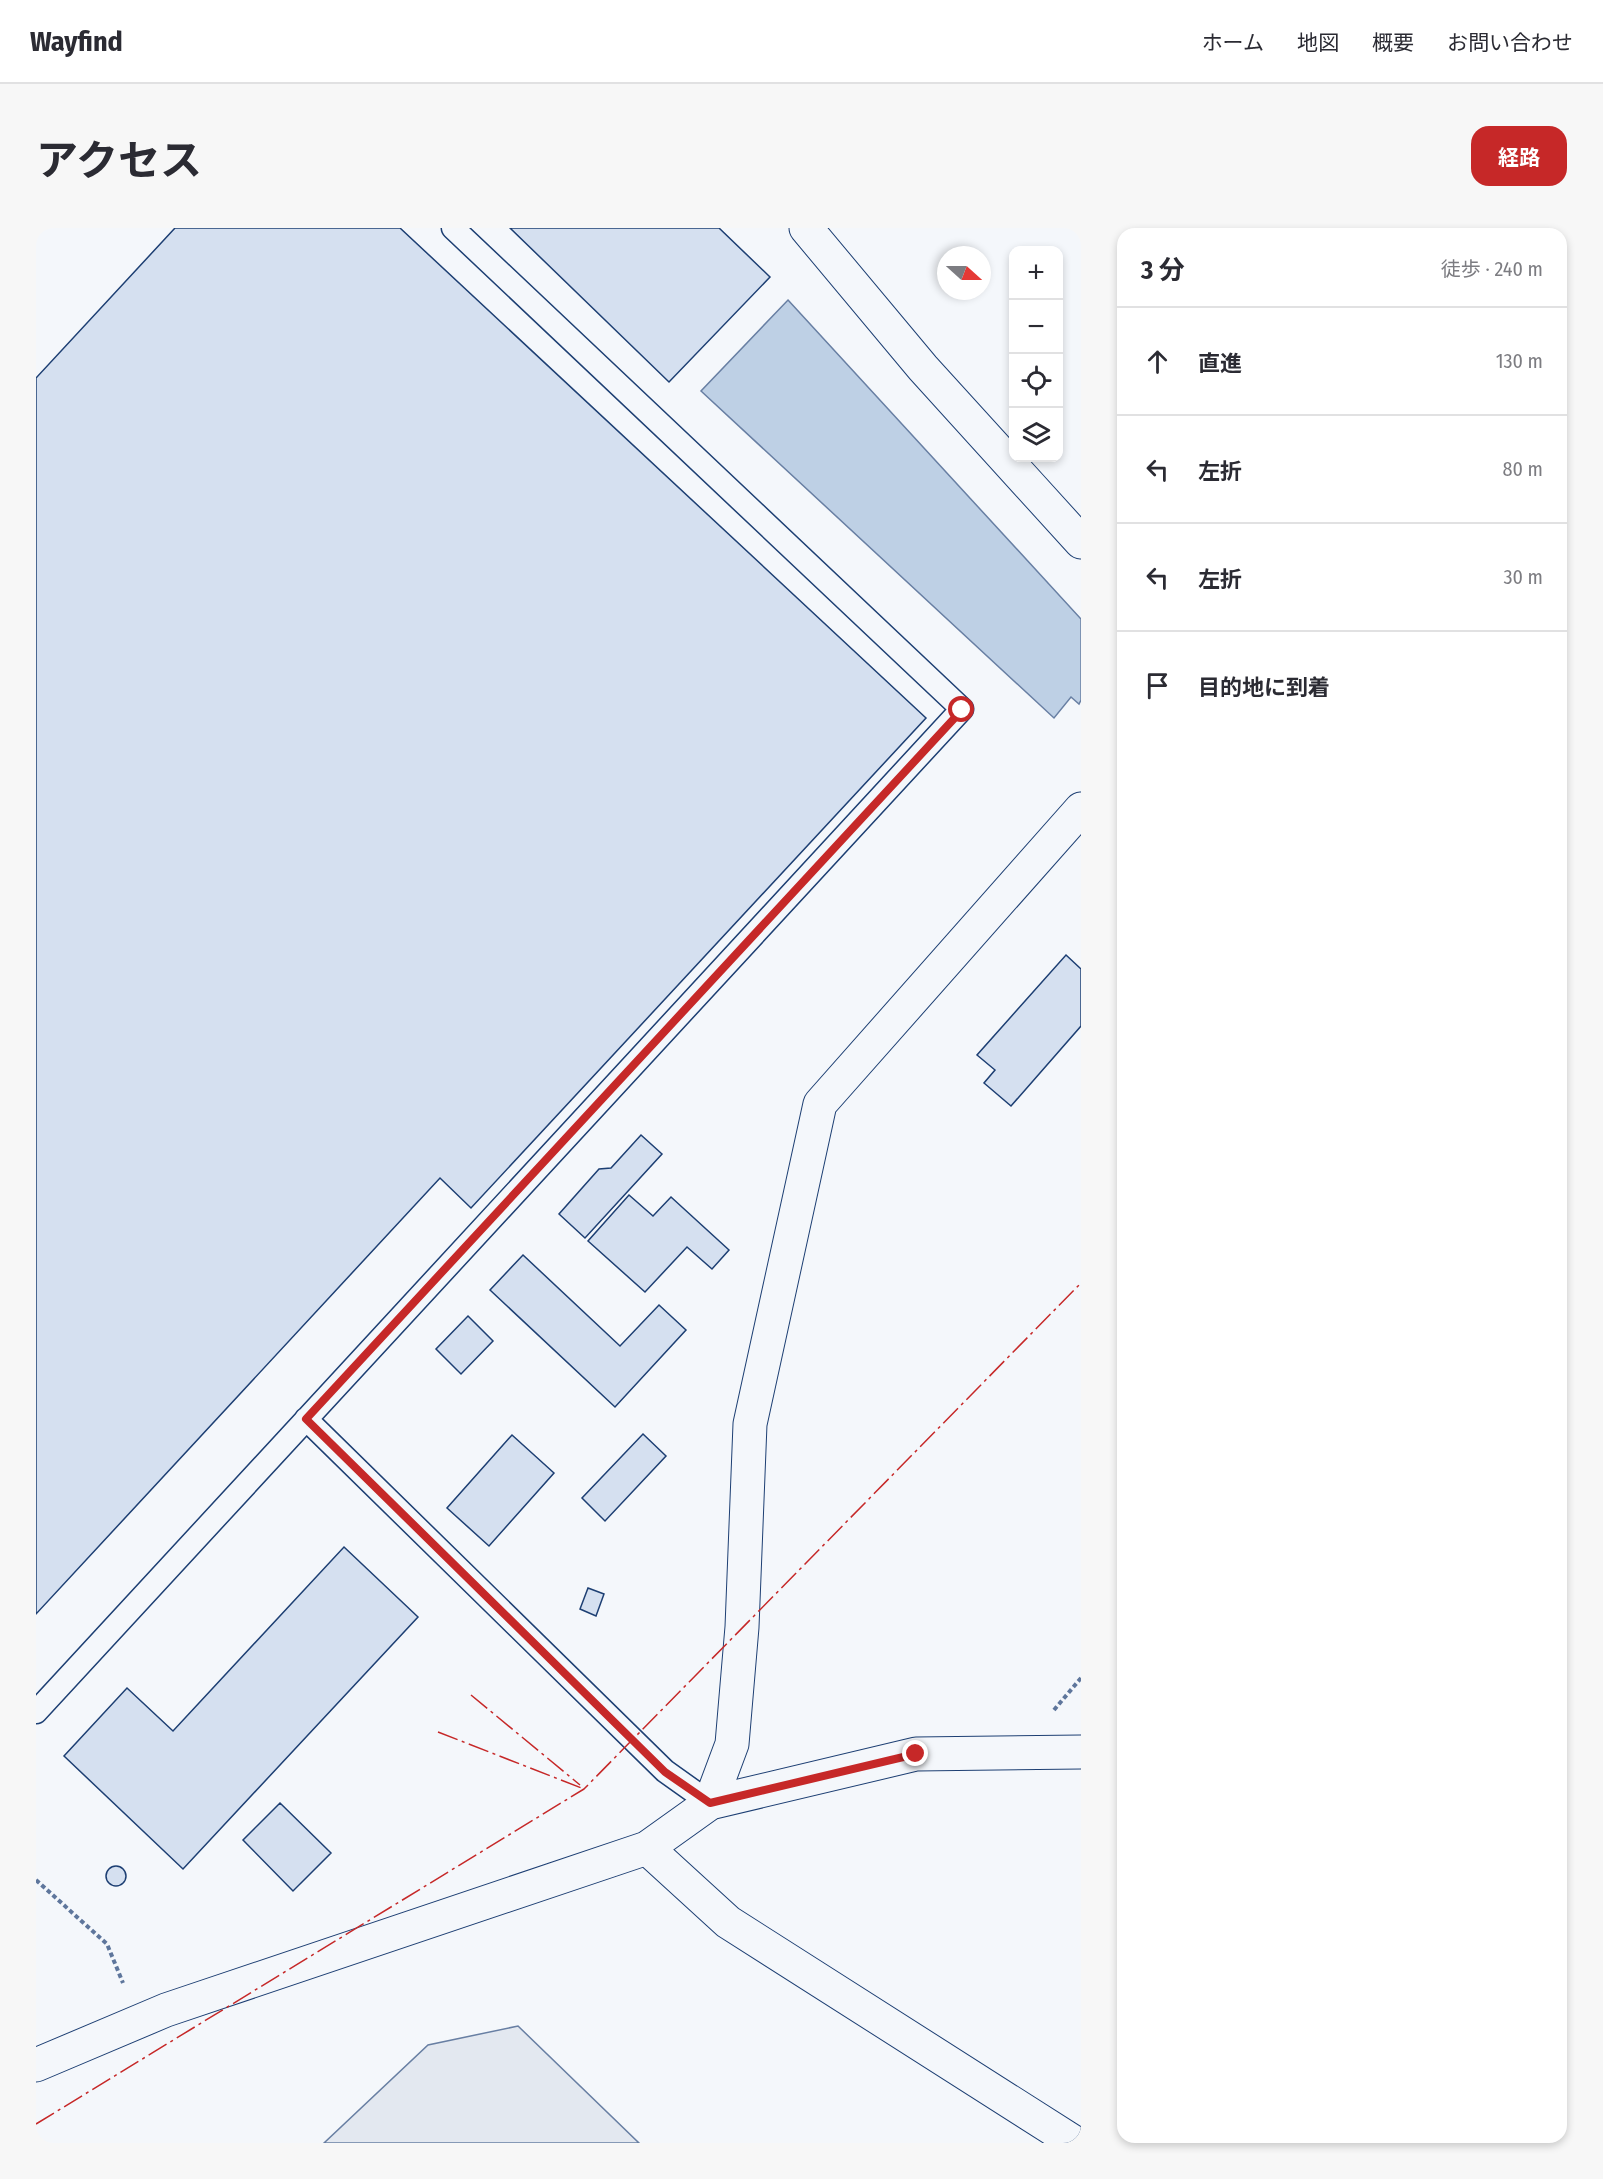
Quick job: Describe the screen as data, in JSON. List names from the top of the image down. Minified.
{"north":"right","page":{"header":"Wayfind","nav":["ホーム","地図","概要","お問い合わせ"],"title":"アクセス","buttons":"経路","heading":["3 分","徒歩 · 240 m"],"map_buttons":["+","−"],"list":[["直進","130 m"],["左折","80 m"],["左折","30 m"],"目的地に到着"]}}
